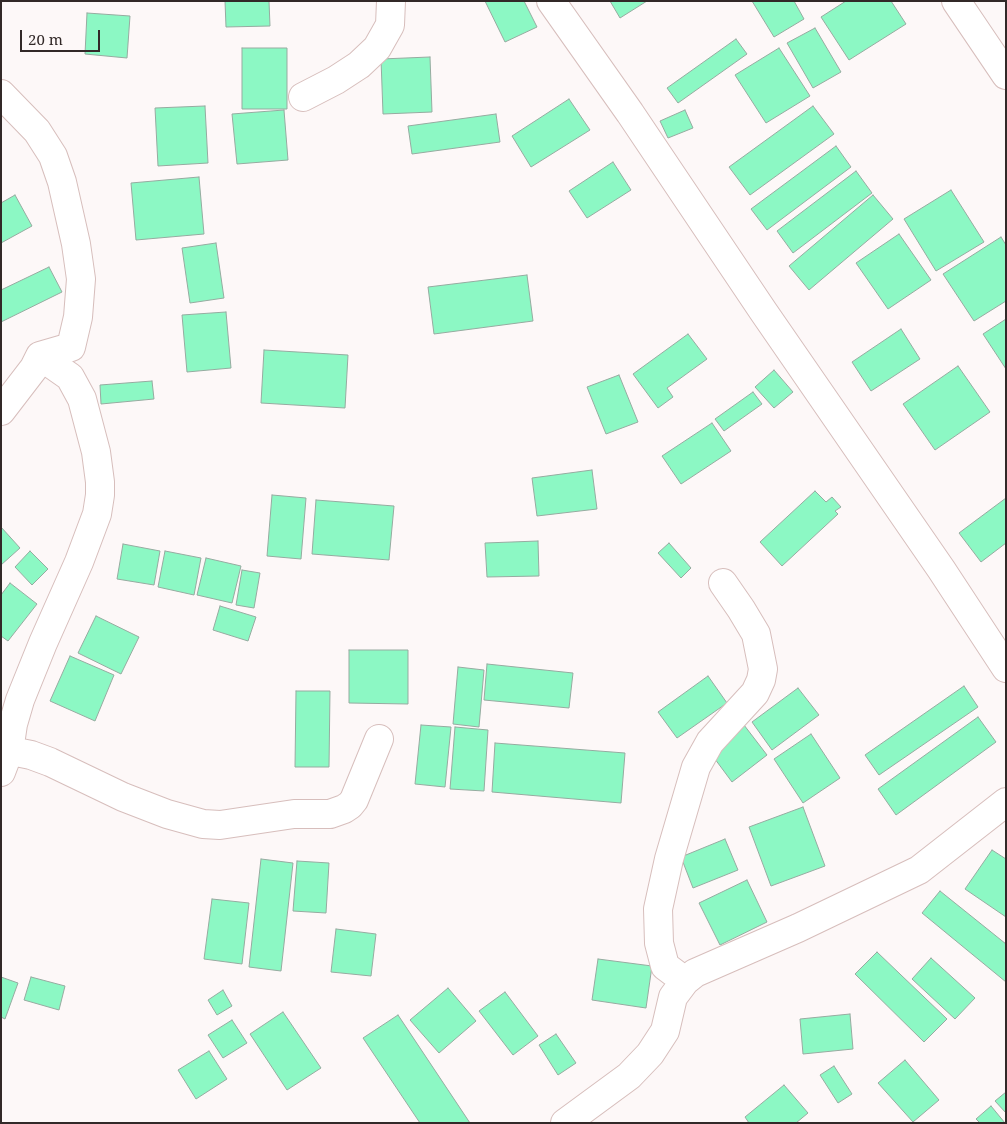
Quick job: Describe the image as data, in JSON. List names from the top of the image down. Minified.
{"scale_bar":"20 m"}
